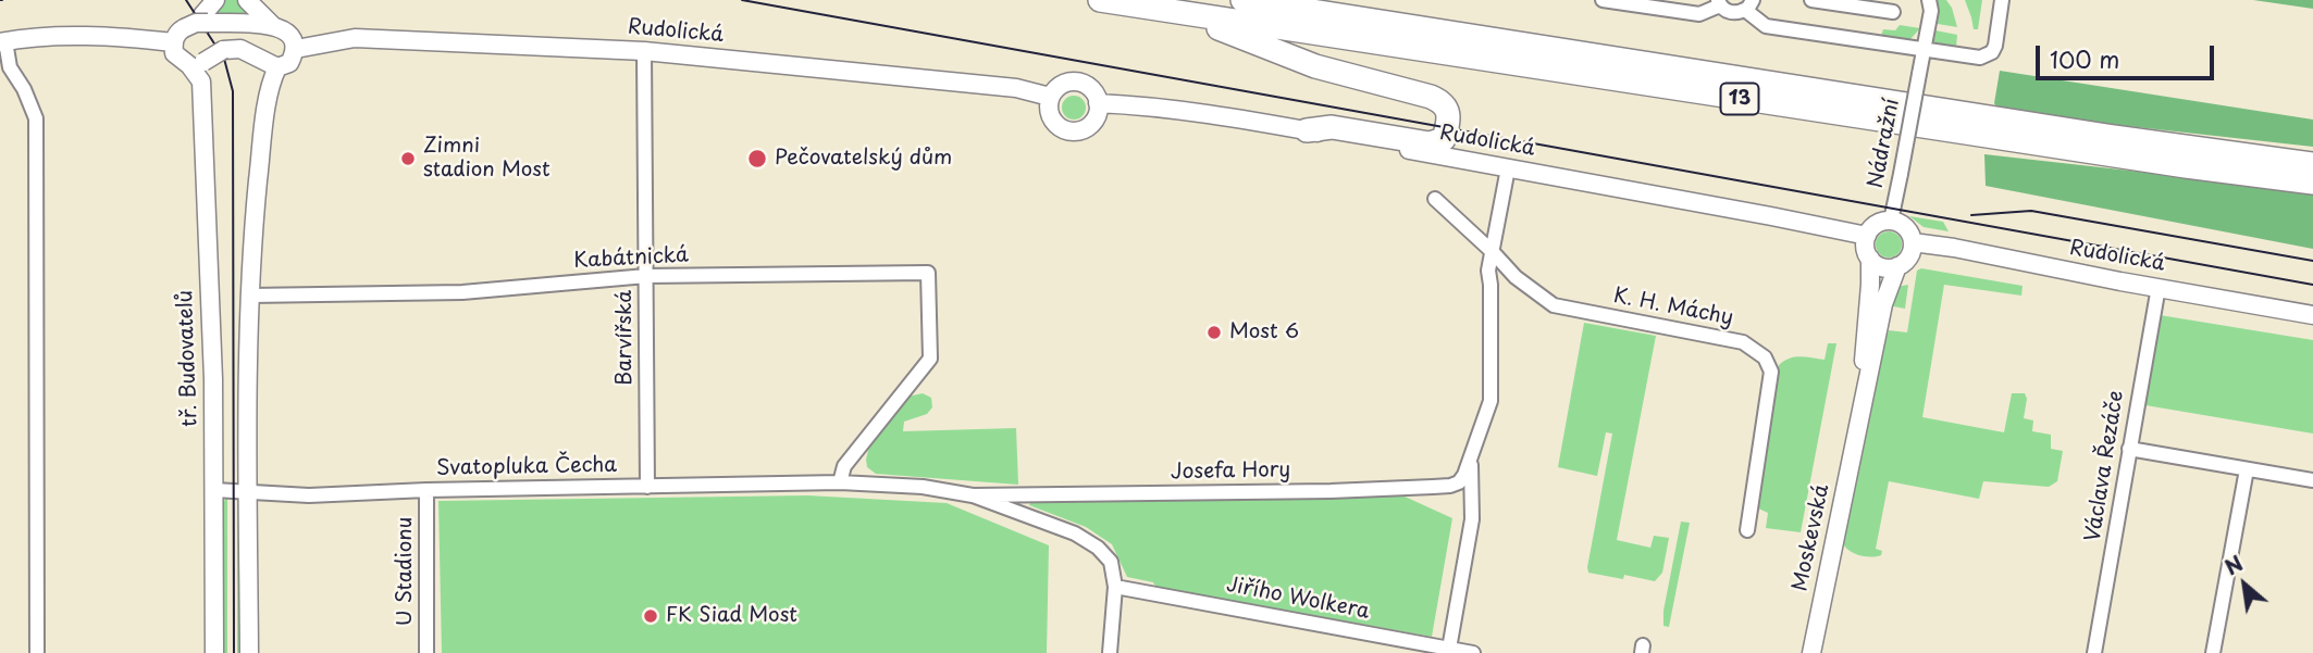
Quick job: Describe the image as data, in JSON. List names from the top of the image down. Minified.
{"streets":{"highway":["13"],"street":["Rudolická","Nádražní","Kabátnická","K. H. Máchy","Barvířská","tř. Budovatelů","Václava Řezáče","Svatopluka Čecha","Josefa Hory","Moskevská","U Stadionu","Jiřího Wolkera"]},"crossings":[["Rudolická","Nádražní"],["Rudolická","Barvířská"],["Rudolická","Václava Řezáče"],["Rudolická","Josefa Hory"],["Rudolická","Moskevská"],["Nádražní","Moskevská"],["Kabátnická","Barvířská"],["Kabátnická","Svatopluka Čecha"],["K. H. Máchy","Josefa Hory"],["Barvířská","Svatopluka Čecha"],["tř. Budovatelů","Svatopluka Čecha"],["Svatopluka Čecha","Josefa Hory"],["Svatopluka Čecha","U Stadionu"],["Svatopluka Čecha","Jiřího Wolkera"],["Josefa Hory","Jiřího Wolkera"]],"places":["Zimni stadion Most","Pečovatelský dům","Most 6","FK Siad Most"],"scale_bar":"100 m","north":"top left"}
